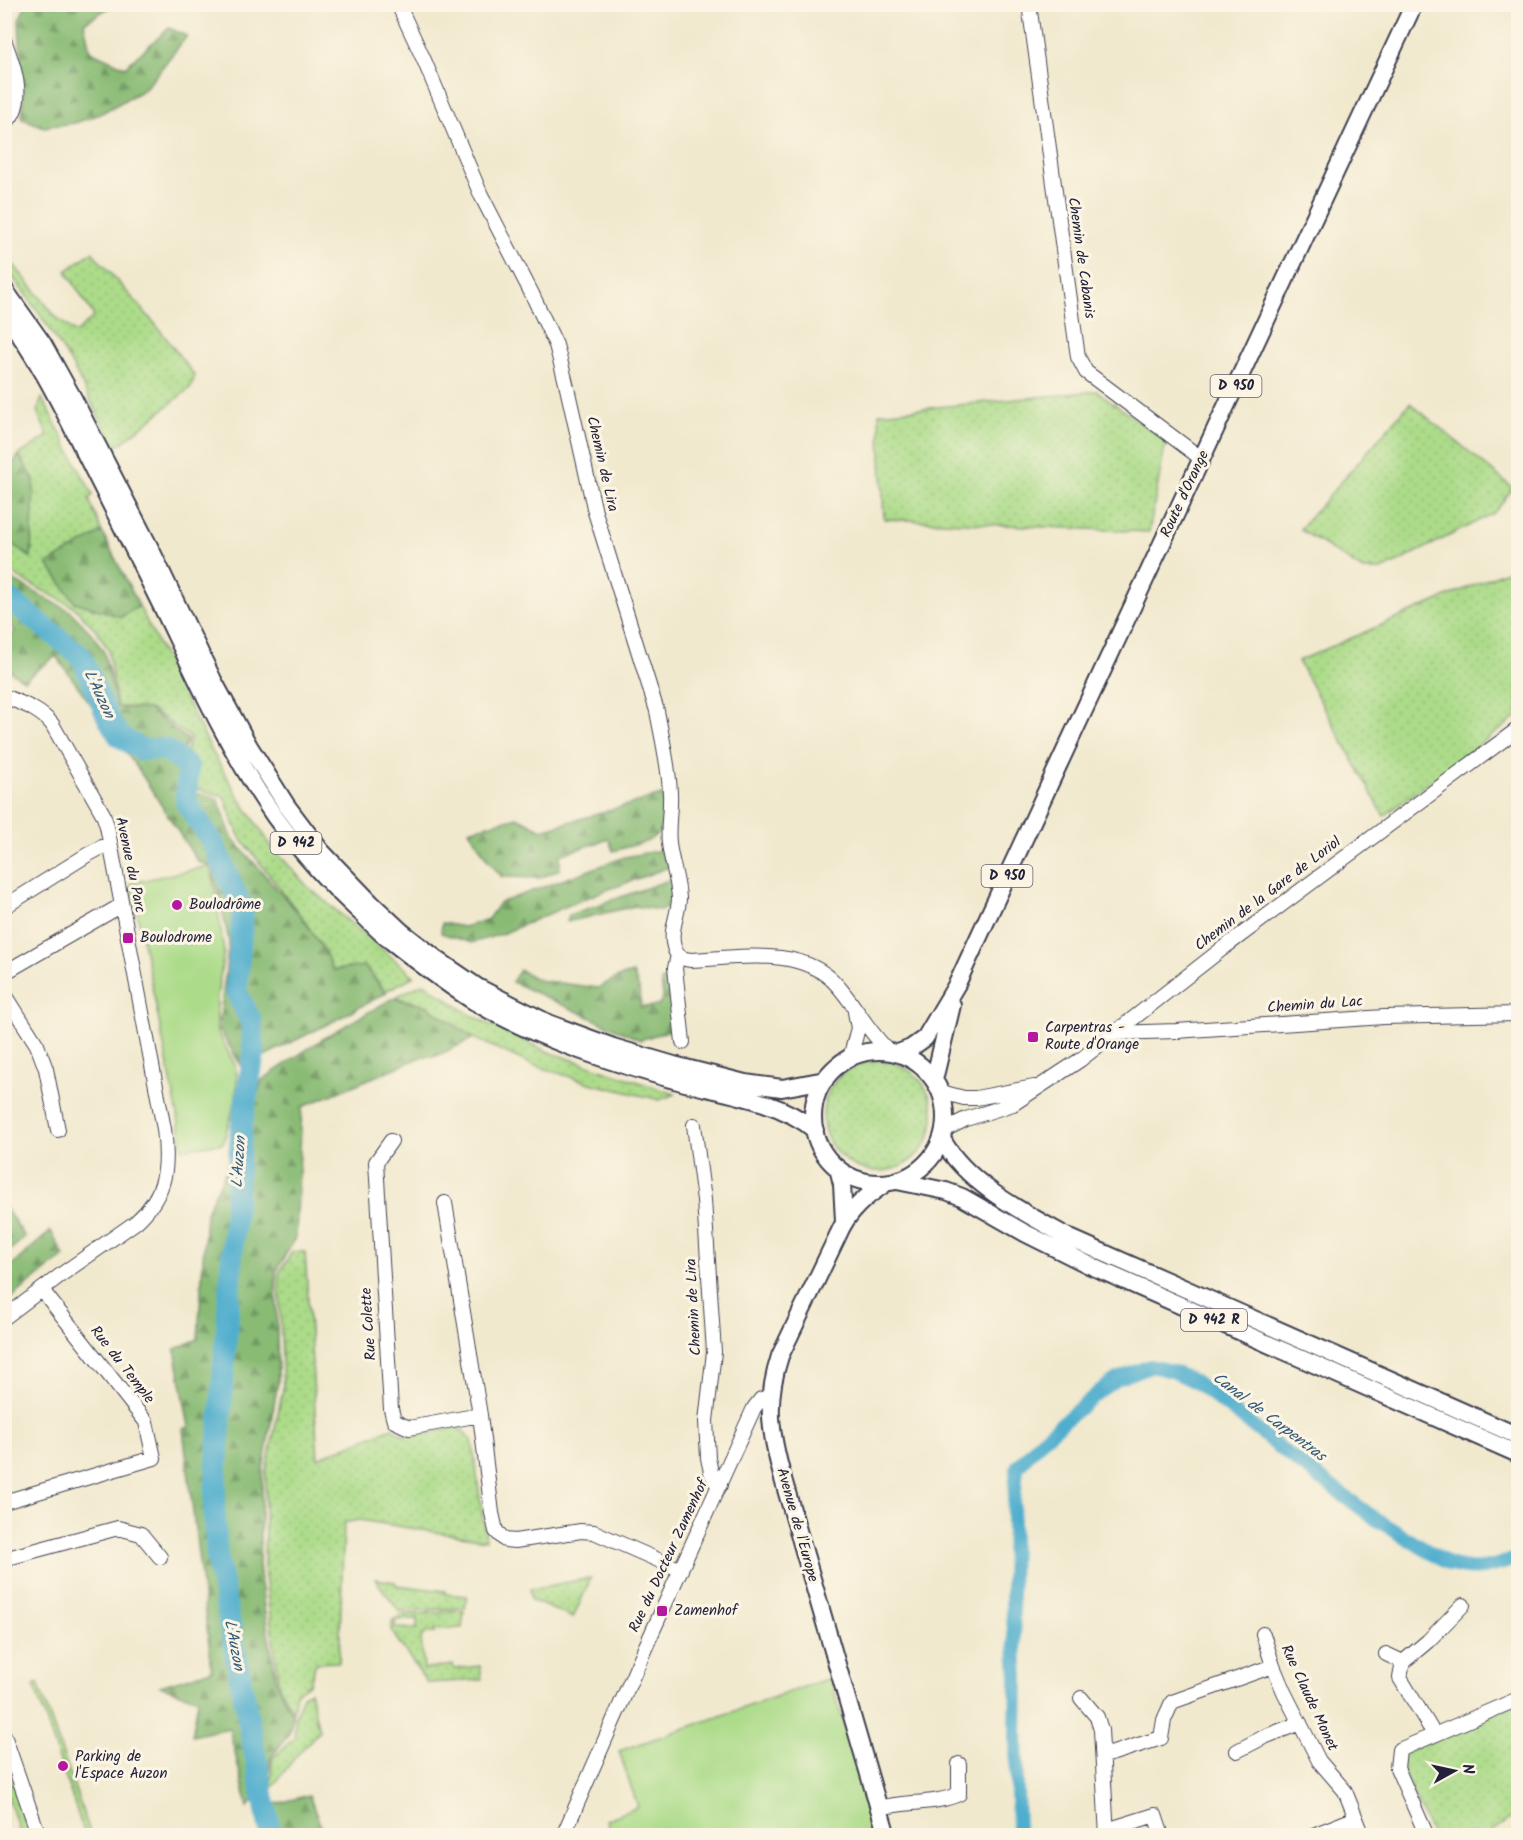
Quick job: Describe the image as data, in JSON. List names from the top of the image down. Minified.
{"streets":{"main road":["D 950","Route d'Orange","D 942","D 942 R","Avenue de l'Europe"],"street":["Chemin de Cabanis","Chemin de Lira","Avenue du Parc","Chemin de la Gare de Loriol","Chemin du Lac","Rue Colette","Rue du Temple","Rue du Docteur Zamenhof","Rue Claude Monet"]},"crossings":[["Chemin de Cabanis","Route d'Orange"],["D 950","Route d'Orange"],["D 950","D 942"],["D 950","Chemin de la Gare de Loriol"],["D 950","D 942 R"],["D 950","Avenue de l'Europe"],["Chemin de Lira","Rue du Docteur Zamenhof"],["Route d'Orange","D 942"],["Route d'Orange","Chemin de la Gare de Loriol"],["Route d'Orange","D 942 R"],["Route d'Orange","Avenue de l'Europe"],["D 942","Chemin de la Gare de Loriol"],["D 942","D 942 R"],["D 942","Avenue de l'Europe"],["Avenue du Parc","Rue du Temple"],["Chemin de la Gare de Loriol","Chemin du Lac"],["Chemin de la Gare de Loriol","D 942 R"],["Chemin de la Gare de Loriol","Avenue de l'Europe"],["D 942 R","Avenue de l'Europe"],["Avenue de l'Europe","Rue du Docteur Zamenhof"]],"water":["L'Auzon","Canal de Carpentras"],"places":{"other":["Boulodrôme","Parking de l'Espace Auzon"],"transit":["Boulodrome","Carpentras - Route d'Orange","Zamenhof"]},"north":"right"}
